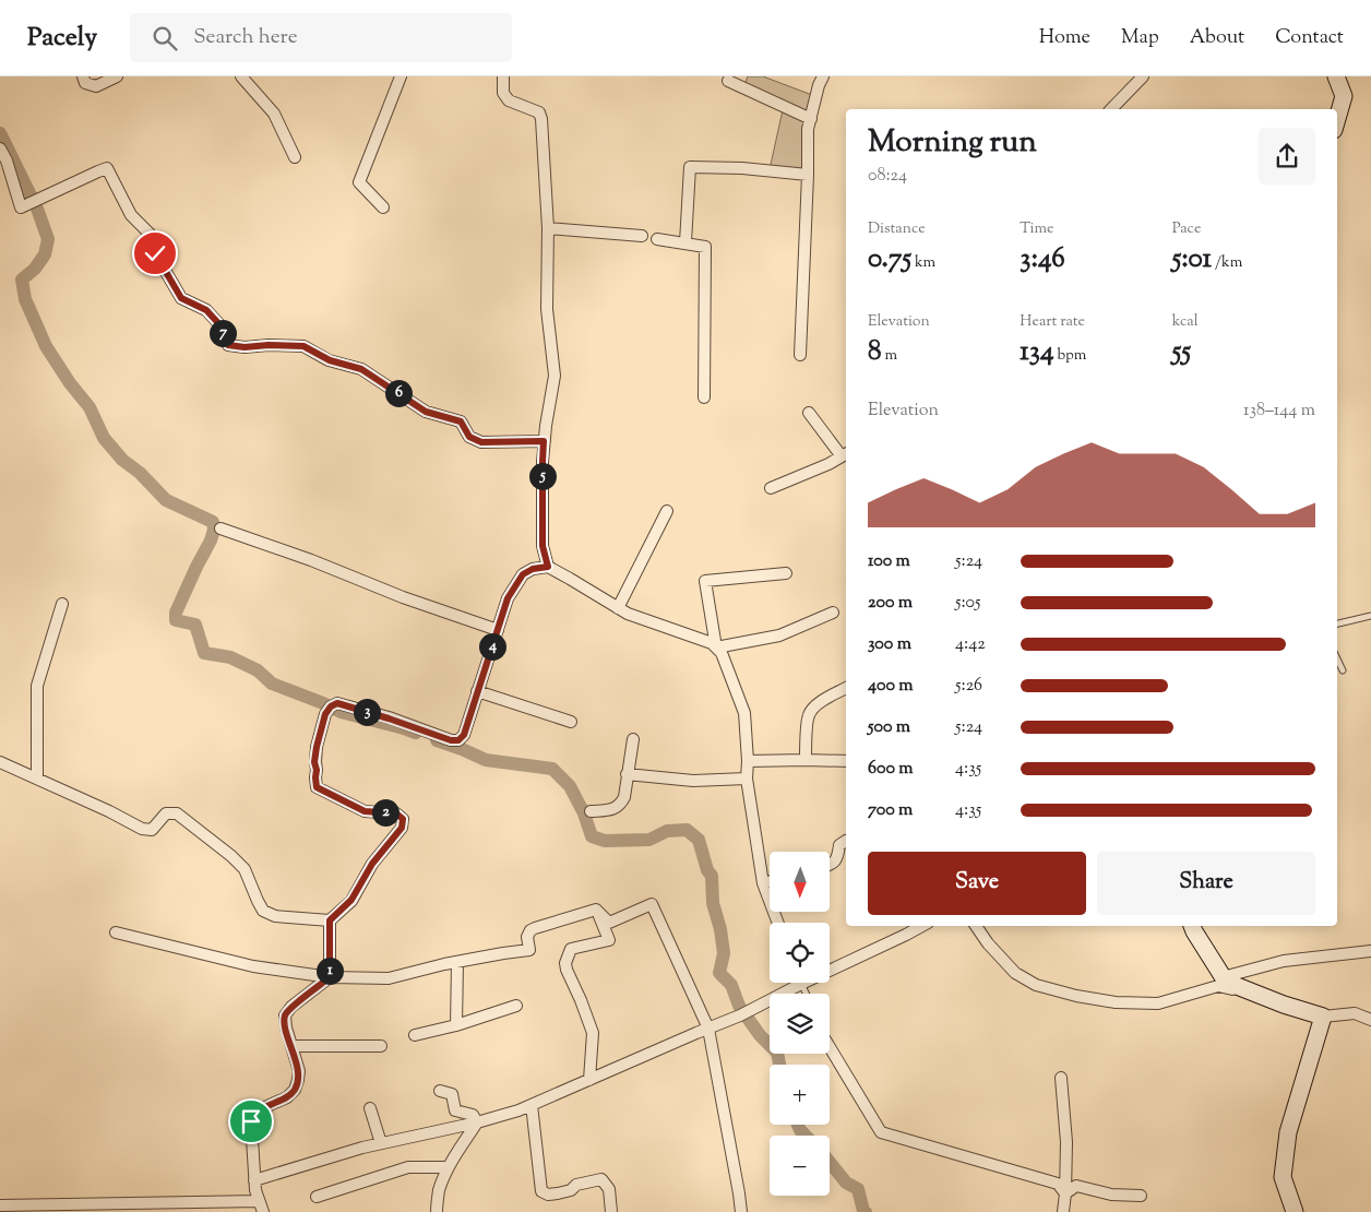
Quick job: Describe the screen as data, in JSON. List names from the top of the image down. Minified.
{"north":"bottom","page":{"header":"Pacely","search":"Search here","nav":["Home","Map","About","Contact"],"heading":["Morning run","08:24"],"stats":[["Distance","0.75 km"],["Time","3:46"],["Pace","5:01 /km"],["Elevation","8 m"],["Heart rate","134 bpm"],["kcal","55"]],"pins":["7","6","5","4","3","2","1"],"chart":["Elevation","138–144 m"],"list":[{"name":"100 m","note":"5:24"},{"name":"200 m","note":"5:05"},{"name":"300 m","note":"4:42"},{"name":"400 m","note":"5:26"},{"name":"500 m","note":"5:24"},{"name":"600 m","note":"4:35"},{"name":"700 m","note":"4:35"}],"buttons":["Save","Share"],"map_buttons":["+","−"]}}
